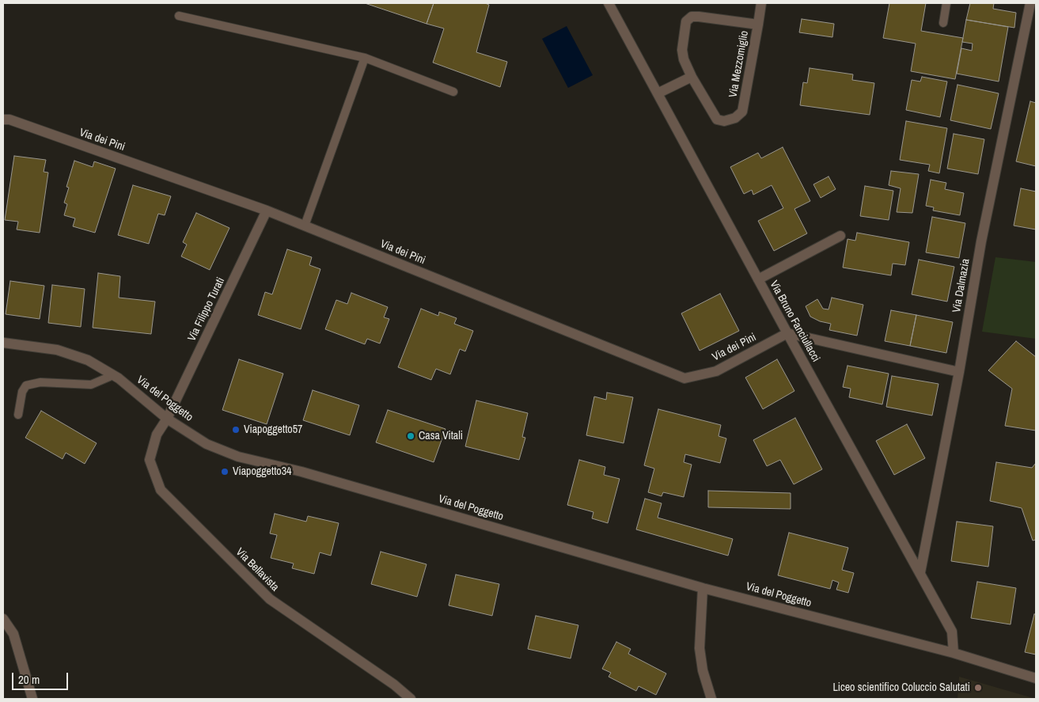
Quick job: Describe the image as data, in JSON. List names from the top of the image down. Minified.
{"streets":{"street":["Via Mezzomiglio","Via dei Pini","Via Dalmazia","Via Filippo Turati","Via Bruno Fanciullacci","Via del Poggetto","Via Bellavista"]},"crossings":[["Via dei Pini","Via Filippo Turati"],["Via dei Pini","Via Bruno Fanciullacci"],["Via Dalmazia","Via Bruno Fanciullacci"],["Via Filippo Turati","Via del Poggetto"],["Via Filippo Turati","Via Bellavista"],["Via Bruno Fanciullacci","Via del Poggetto"],["Via del Poggetto","Via Bellavista"]],"places":["Viapoggetto57","Casa Vitali","Viapoggetto34","Liceo scientifico Coluccio Salutati"],"scale_bar":"20 m"}
